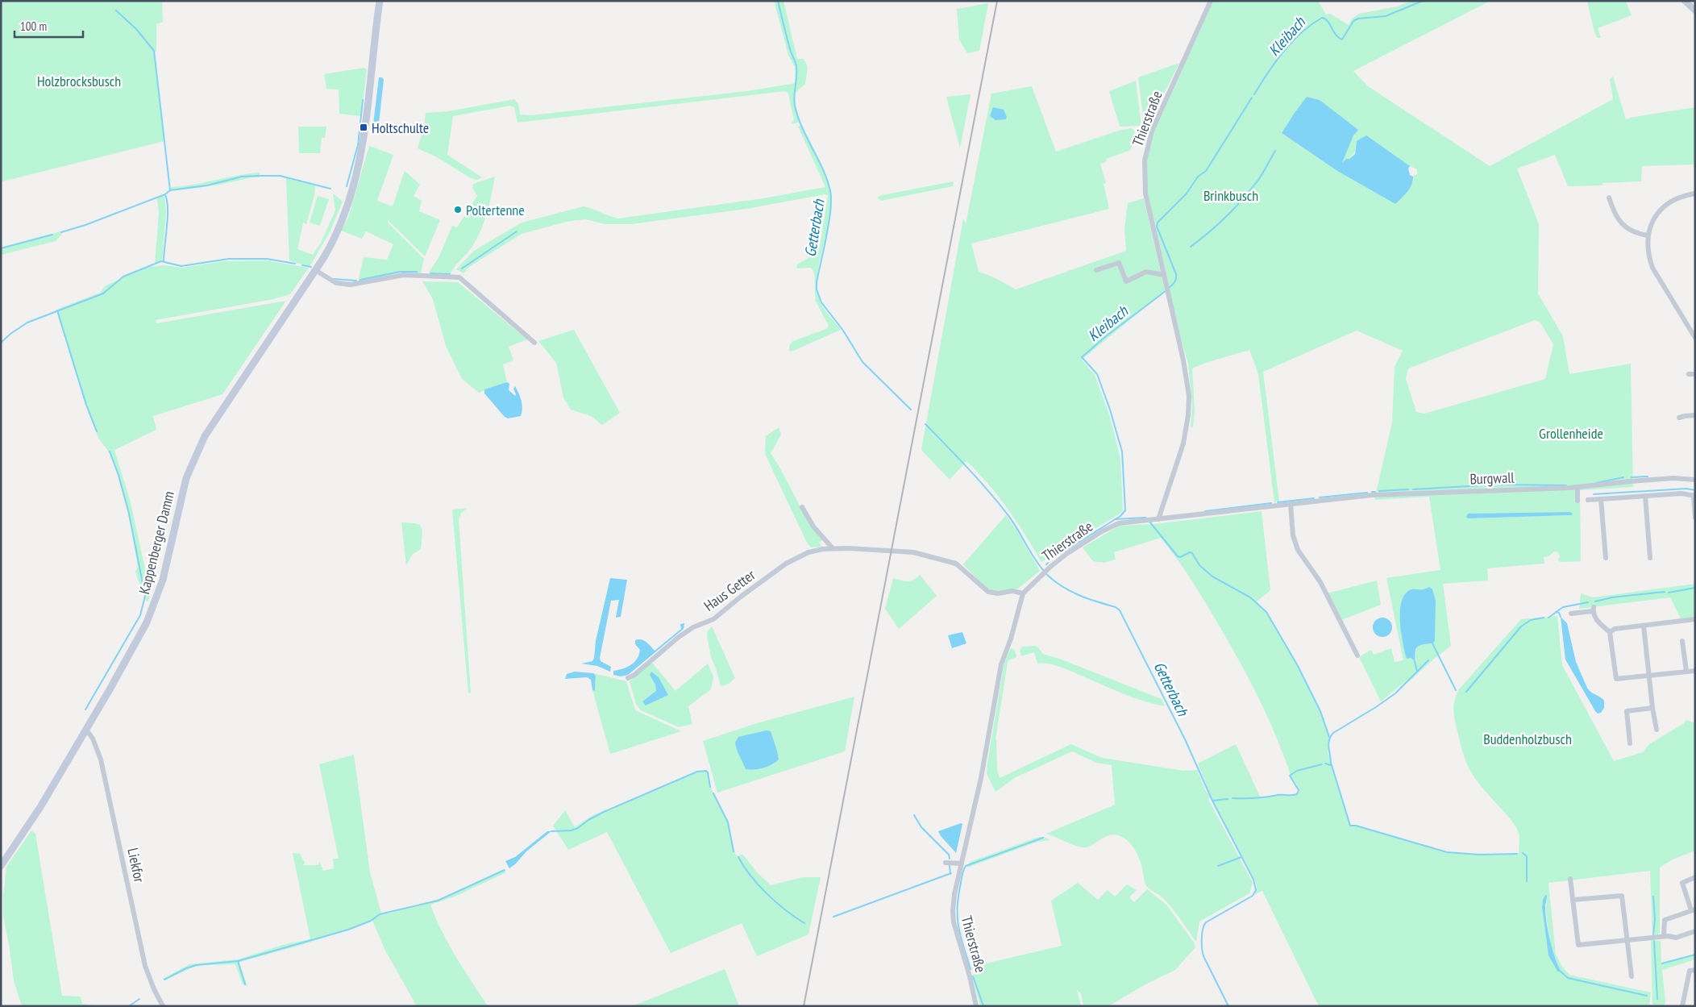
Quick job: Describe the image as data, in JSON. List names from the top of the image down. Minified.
{"streets":{"main road":["Kappenberger Damm"],"street":["Thierstraße","Burgwall","Haus Getter","Liekfor"]},"crossings":[["Thierstraße","Burgwall"],["Thierstraße","Haus Getter"],["Kappenberger Damm","Liekfor"]],"water":["Kleibach","Getterbach"],"parks":["Holzbrocksbusch","Brinkbusch","Grollenheide","Buddenholzbusch"],"places":{"transit":["Holtschulte"],"other":["Poltertenne"]},"scale_bar":"100 m"}
